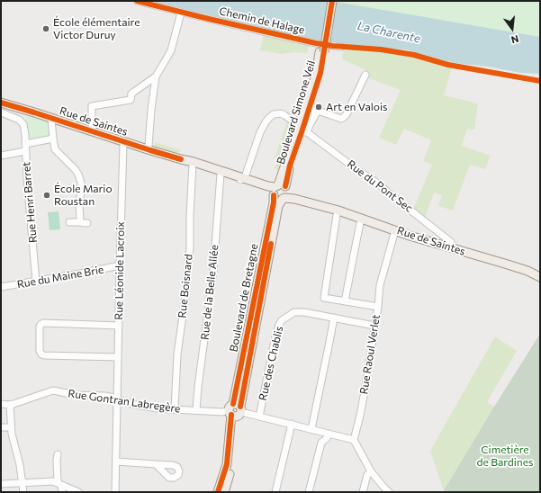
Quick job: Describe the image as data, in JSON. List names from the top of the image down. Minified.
{"streets":{"main road":["Boulevard Simone Veil","Rue de Saintes","Boulevard de Bretagne"],"street":["Chemin de Halage","Rue du Pont Sec","Rue Henri Barret","Rue Léonide Lacroix","Rue du Maine Brie","Rue Boisnard","Rue de la Belle Allée","Rue Raoul Verlet","Rue des Chablis","Rue Gontran Labregère"]},"crossings":[["Boulevard Simone Veil","Rue de Saintes"],["Boulevard Simone Veil","Rue du Pont Sec"],["Boulevard Simone Veil","Boulevard de Bretagne"],["Rue de Saintes","Rue du Pont Sec"],["Rue de Saintes","Rue Léonide Lacroix"],["Rue de Saintes","Rue Boisnard"],["Rue de Saintes","Rue de la Belle Allée"],["Rue de Saintes","Boulevard de Bretagne"],["Rue de Saintes","Rue Raoul Verlet"],["Rue Henri Barret","Rue du Maine Brie"],["Rue Léonide Lacroix","Rue du Maine Brie"],["Rue Léonide Lacroix","Rue Gontran Labregère"],["Rue Boisnard","Rue Gontran Labregère"],["Rue de la Belle Allée","Rue Gontran Labregère"],["Boulevard de Bretagne","Rue Gontran Labregère"],["Rue Raoul Verlet","Rue des Chablis"],["Rue Raoul Verlet","Rue Gontran Labregère"],["Rue des Chablis","Rue Gontran Labregère"]],"water":["La Charente"],"parks":["Cimetière de Bardines"],"places":["École élémentaire Victor Duruy","Art en Valois","École Mario Roustan"],"north":"bottom"}
